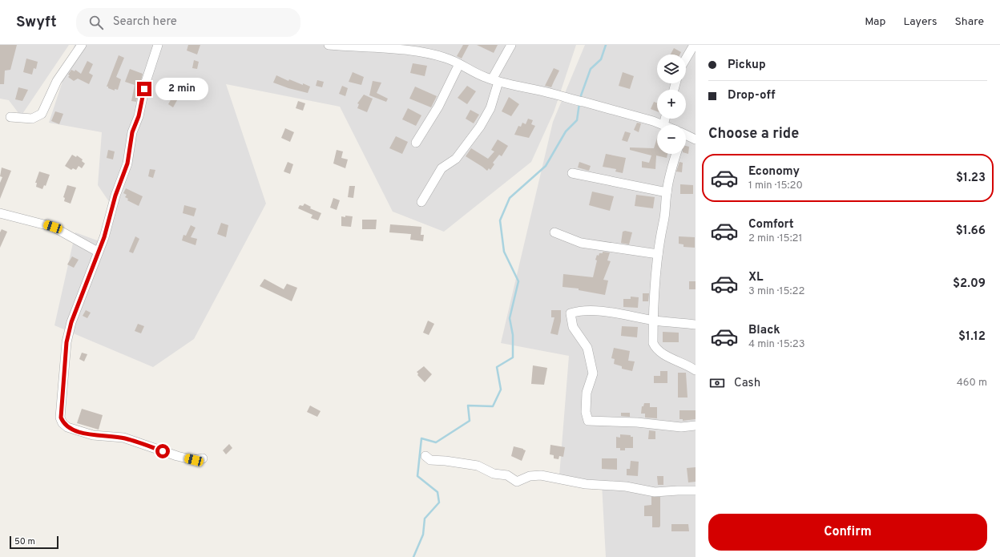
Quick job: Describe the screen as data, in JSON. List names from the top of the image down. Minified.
{"scale_bar":"50 m","page":{"header":"Swyft","search":"Search here","nav":["Map","Layers","Share"],"banner":["Pickup","Drop-off"],"map_buttons":["+","−"],"bubble":"2 min","heading":"Choose a ride","list":[{"name":"Economy","note":"1 min · 15:20","value":"$1.23"},{"name":"Comfort","note":"2 min · 15:21","value":"$1.66"},{"name":"XL","note":"3 min · 15:22","value":"$2.09"},{"name":"Black","note":"4 min · 15:23","value":"$1.12"}],"pay":["Cash","460 m"],"buttons":"Confirm","scale":"50 m"}}
